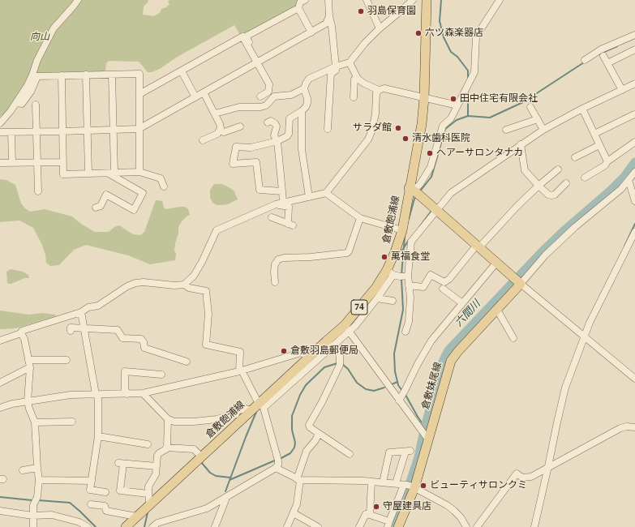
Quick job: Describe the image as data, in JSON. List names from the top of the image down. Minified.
{"streets":{"main road":["倉敷飽浦線","74","倉敷妹尾線"]},"water":["六間川"],"parks":["向山"],"places":["羽島保育園","六ツ森楽器店","田中住宅有限会社","サラダ館","清水歯科医院","ヘアーサロンタナカ","萬福食堂","倉敷羽島郵便局","ビューティサロンクミ","守屋建具店"]}
